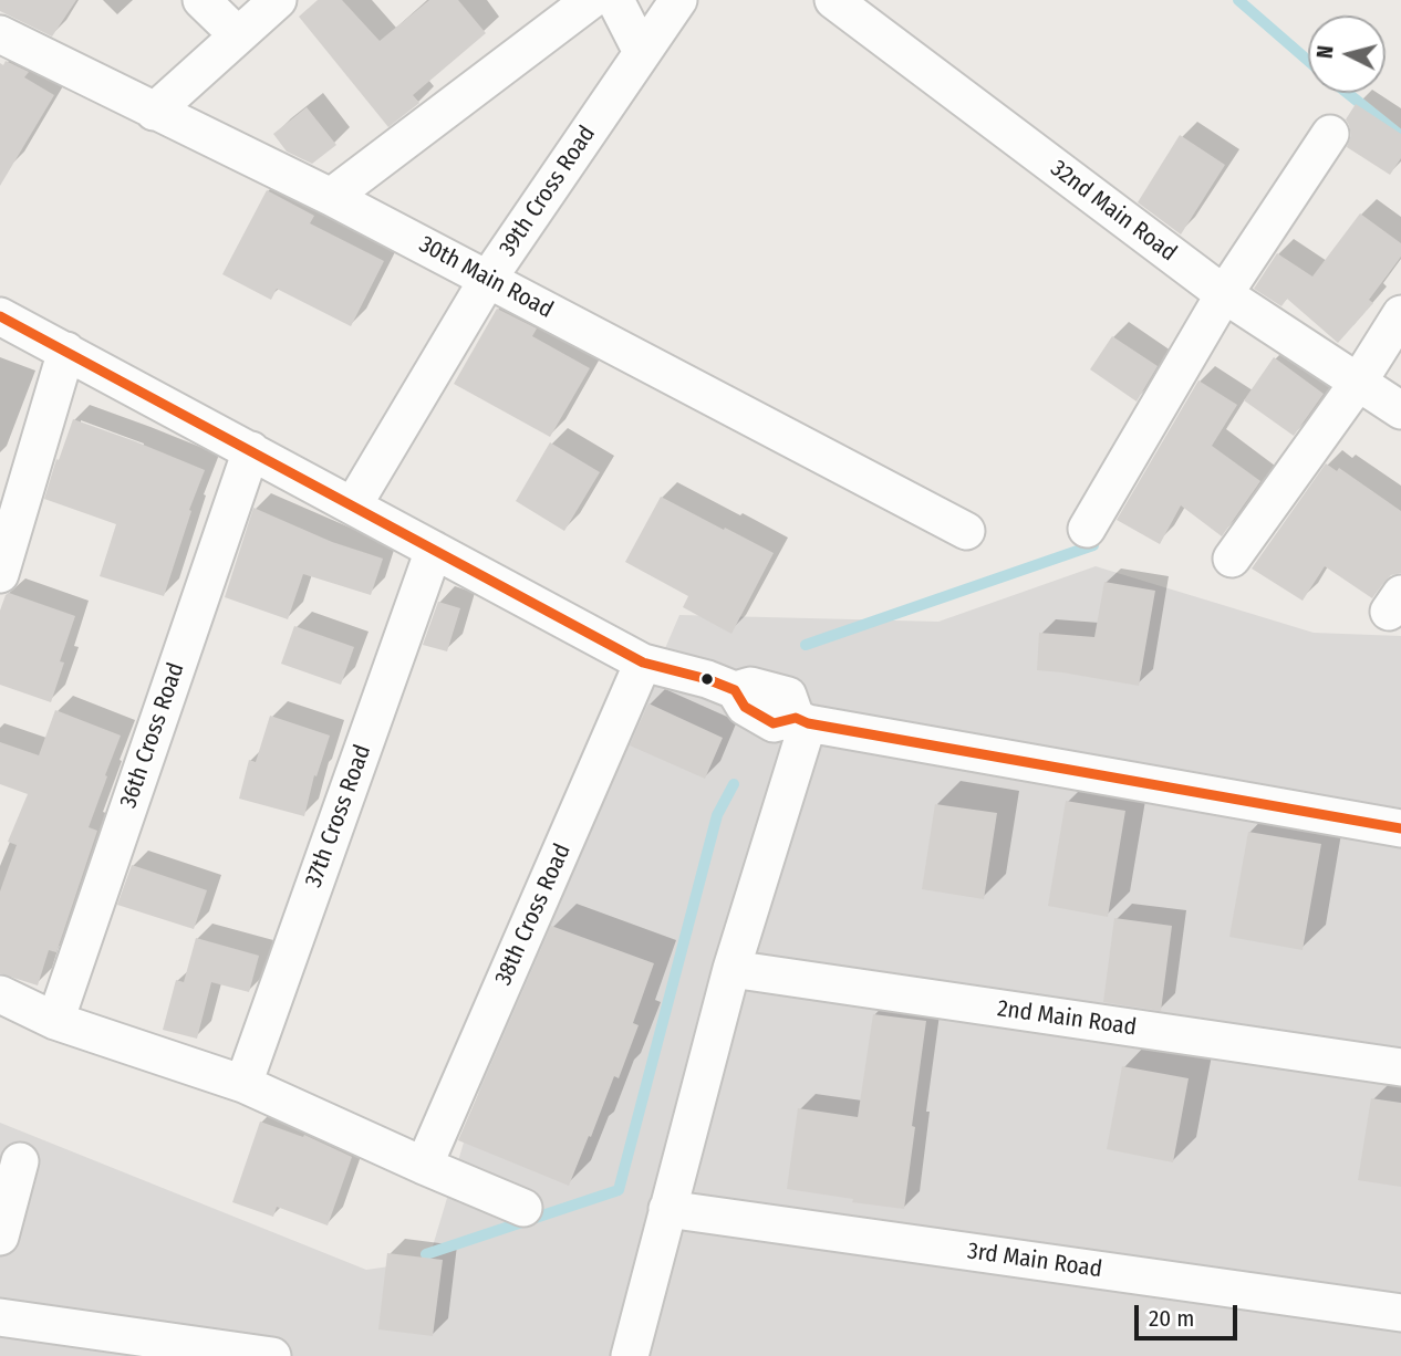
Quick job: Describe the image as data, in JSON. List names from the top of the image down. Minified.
{"streets":{"street":["39th Cross Road","32nd Main Road","30th Main Road","36th Cross Road","37th Cross Road","38th Cross Road","2nd Main Road","3rd Main Road"]},"crossings":[["39th Cross Road","30th Main Road"]],"scale_bar":"20 m","north":"left"}
